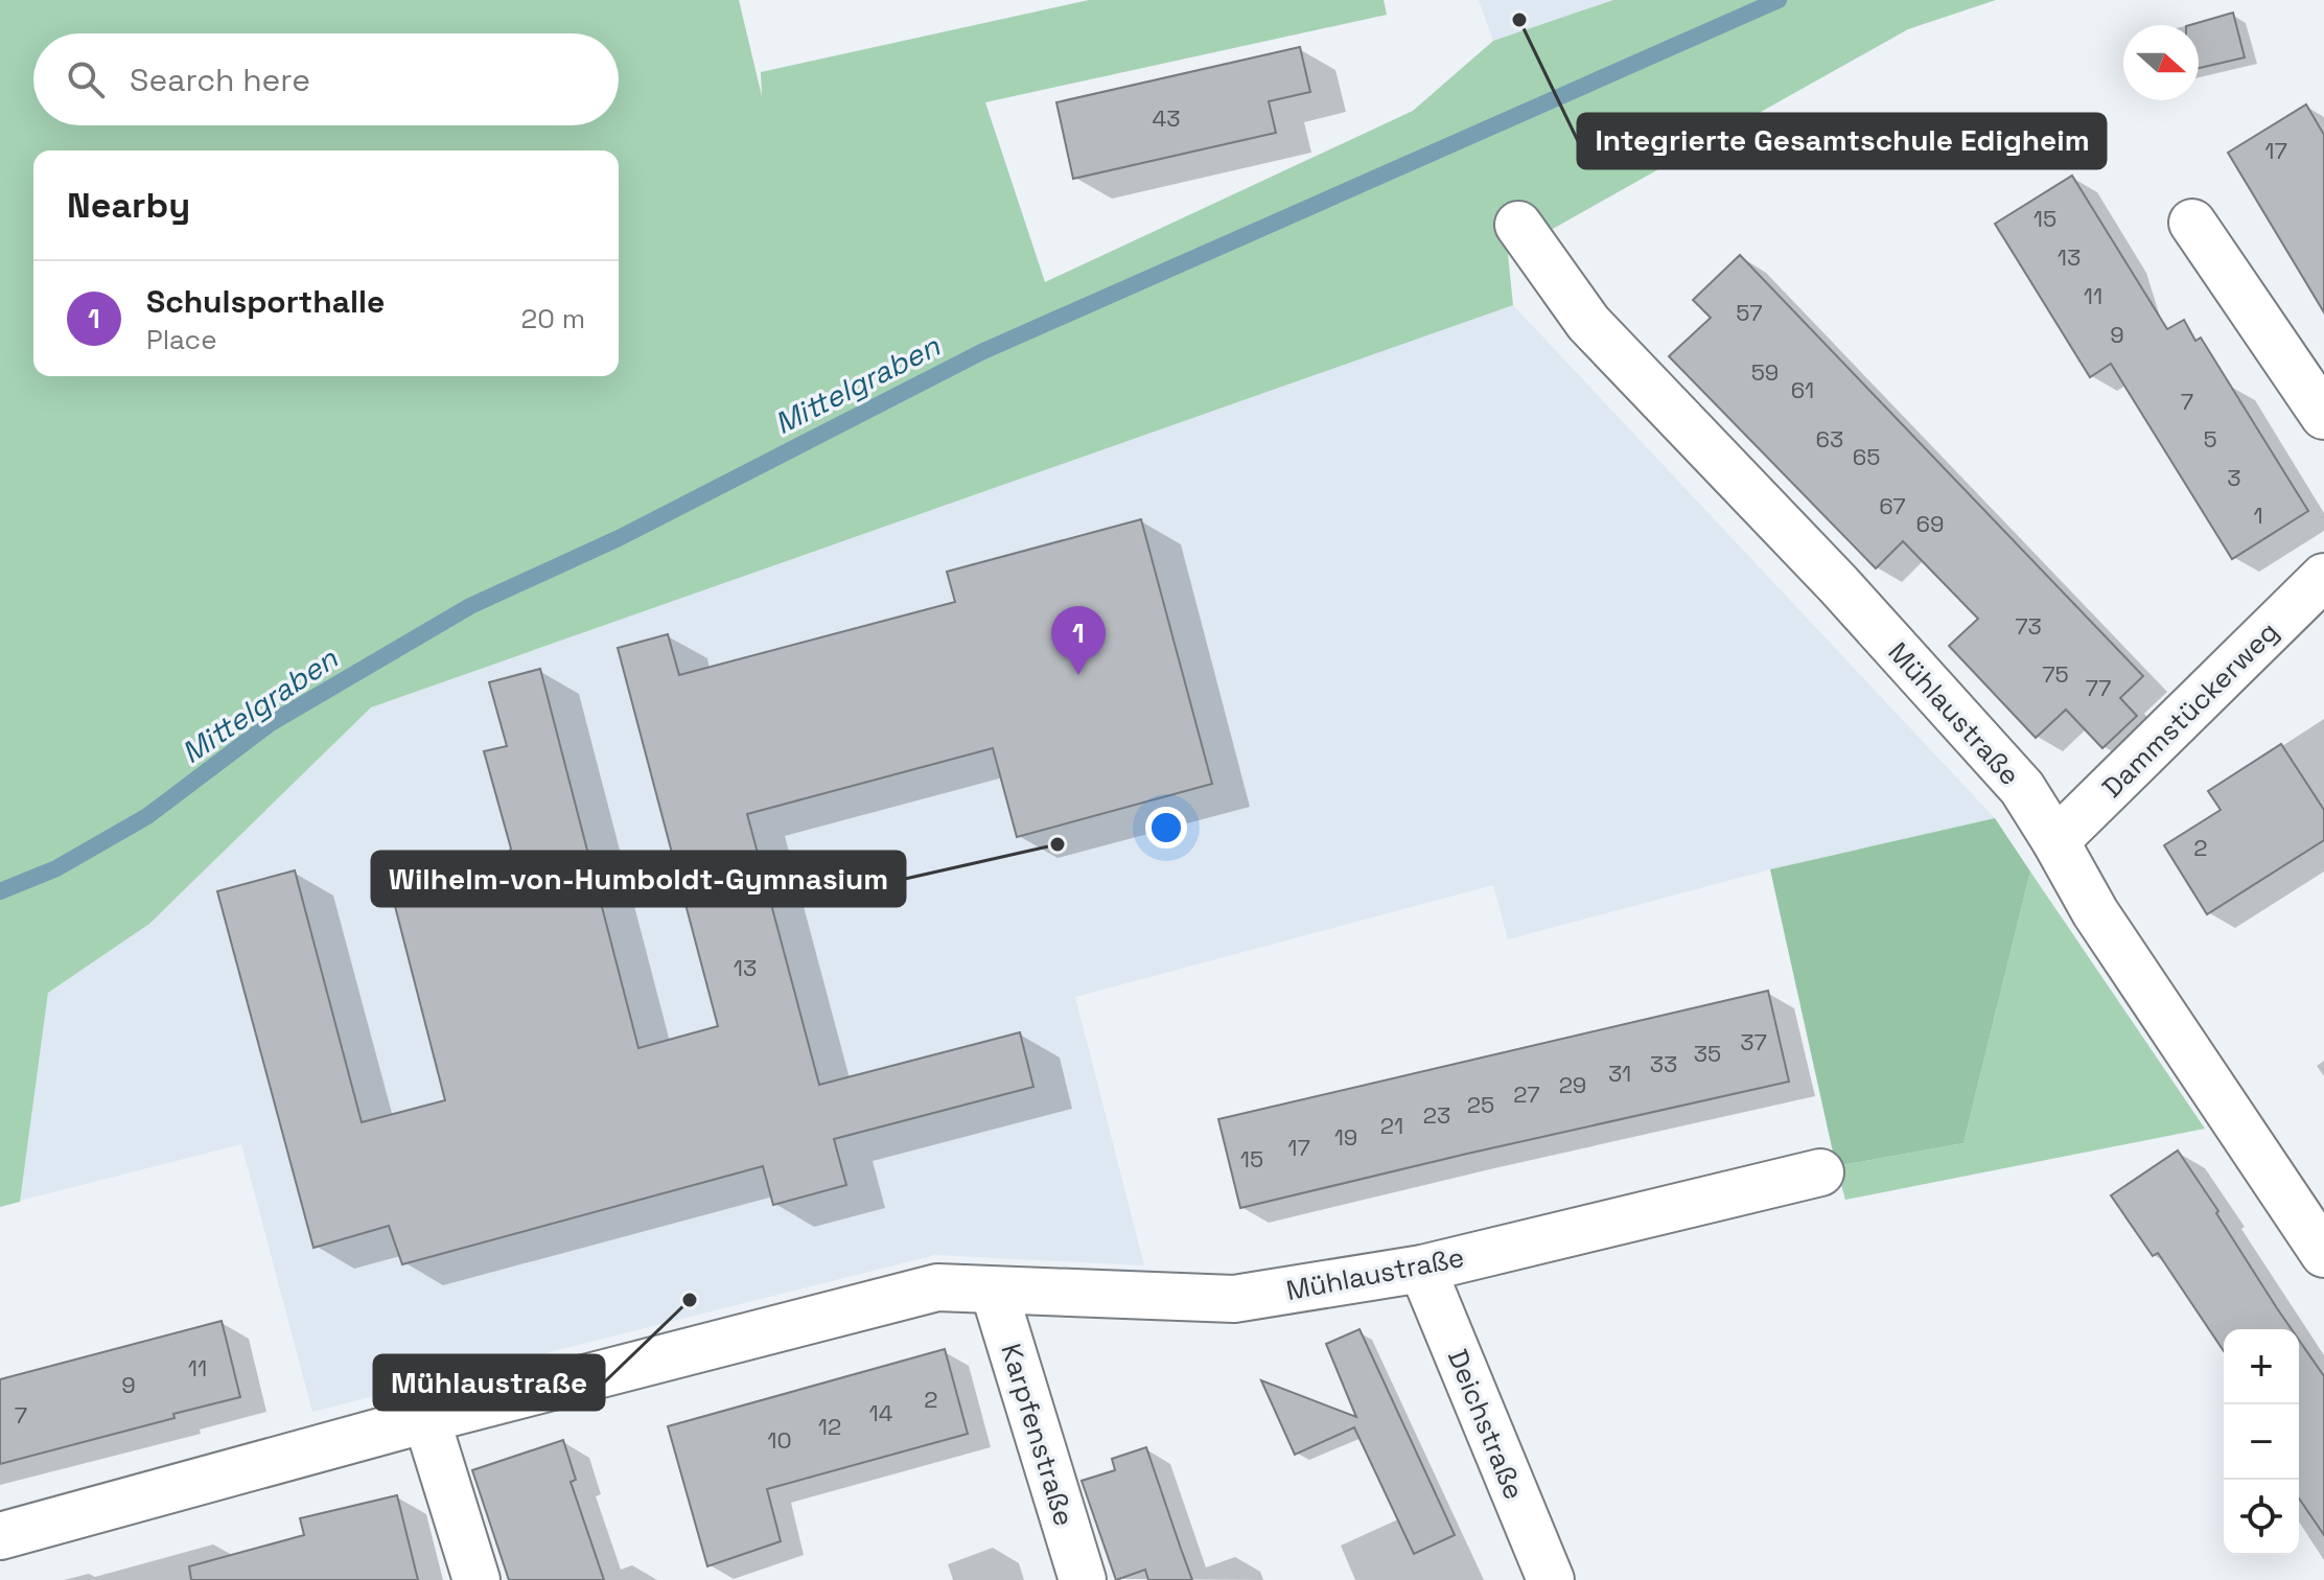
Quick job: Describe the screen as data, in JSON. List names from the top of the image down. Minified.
{"streets":{"street":["Dammstückerweg","Mühlaustraße","Deichstraße","Karpfenstraße"]},"crossings":[["Dammstückerweg","Mühlaustraße"],["Mühlaustraße","Deichstraße"],["Mühlaustraße","Karpfenstraße"]],"water":["Mittelgraben"],"places":["Integrierte Gesamtschule Edigheim","Wilhelm-von-Humboldt-Gymnasium","Mühlaustraße"],"house_numbers":["43","17","15","13","11","57","9","59","61","7","63","5","65","3","67","1","69","73","75","77","2","13","37","35","33","31","29","27","25","23","21","19","17","15","11","9","2","14","7","12","10"],"north":"right","page":{"search":"Search here","heading":"Nearby","list":[{"mark":"1","name":"Schulsporthalle","note":"Place","value":"20 m"}],"pins":"1","map_buttons":["+","−"]}}
